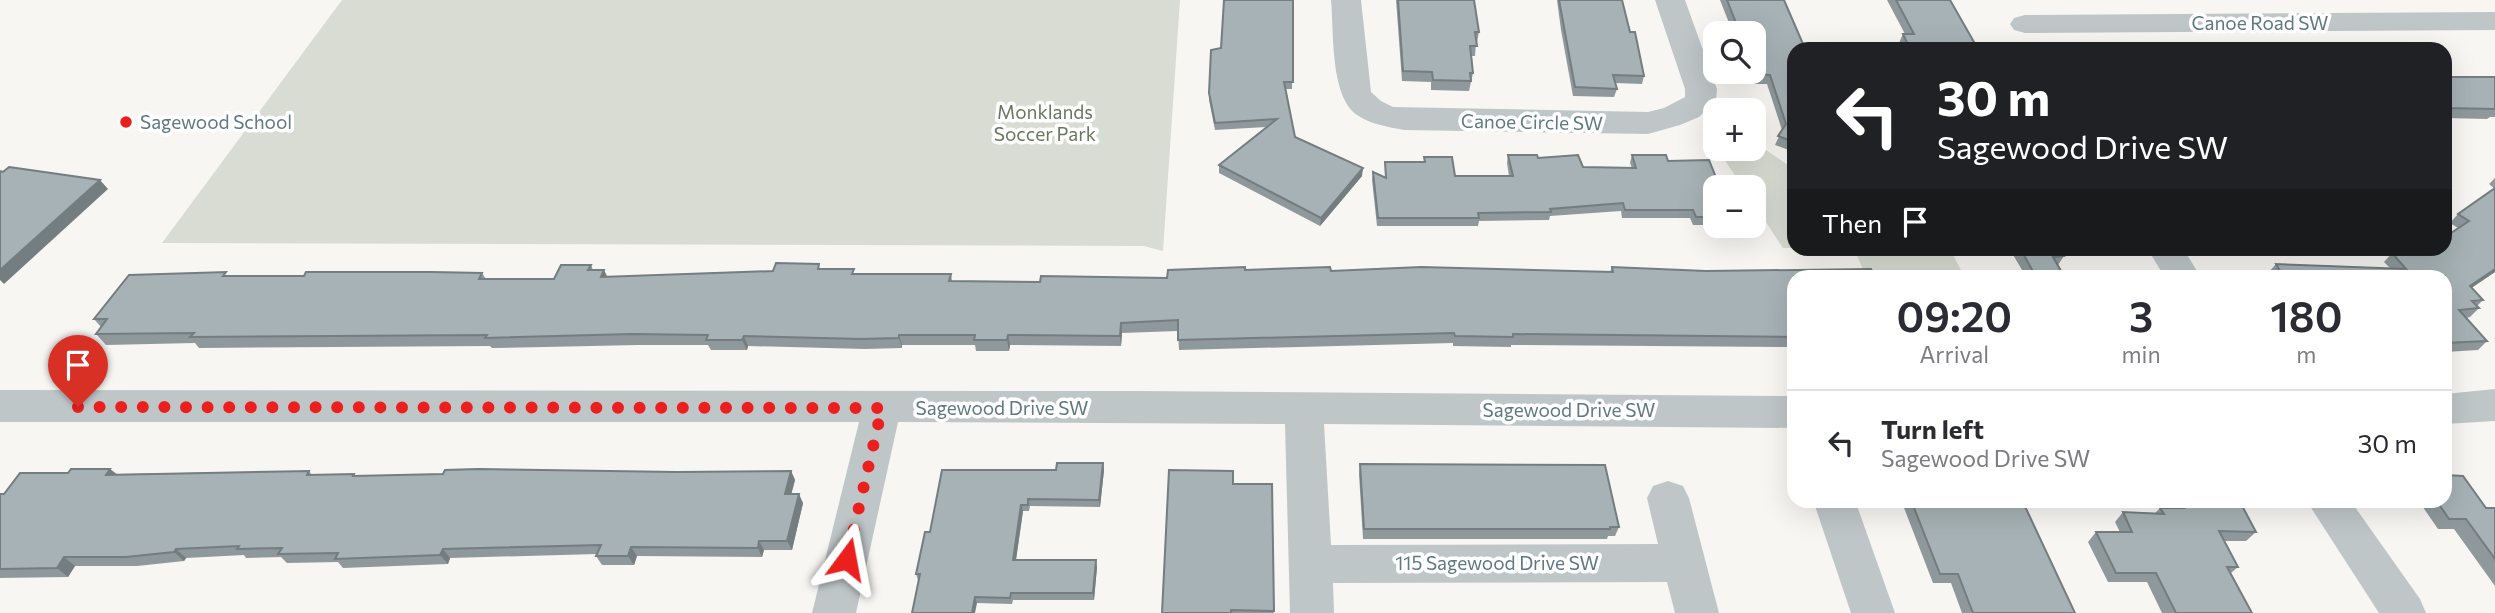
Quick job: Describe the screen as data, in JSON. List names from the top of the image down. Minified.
{"streets":{"street":["Canoe Road SW","Canoe Circle SW","Sagewood Drive SW","115 Sagewood Drive SW"]},"parks":["Monklands Soccer Park"],"places":["Sagewood School"],"page":{"map_buttons":["+","−"],"turn":["30 m","Sagewood Drive SW"],"then":"Then","eta":["09:20","Arrival","3","min","180","m"],"list":[{"name":"Turn left","note":"Sagewood Drive SW","value":"30 m"}]}}
